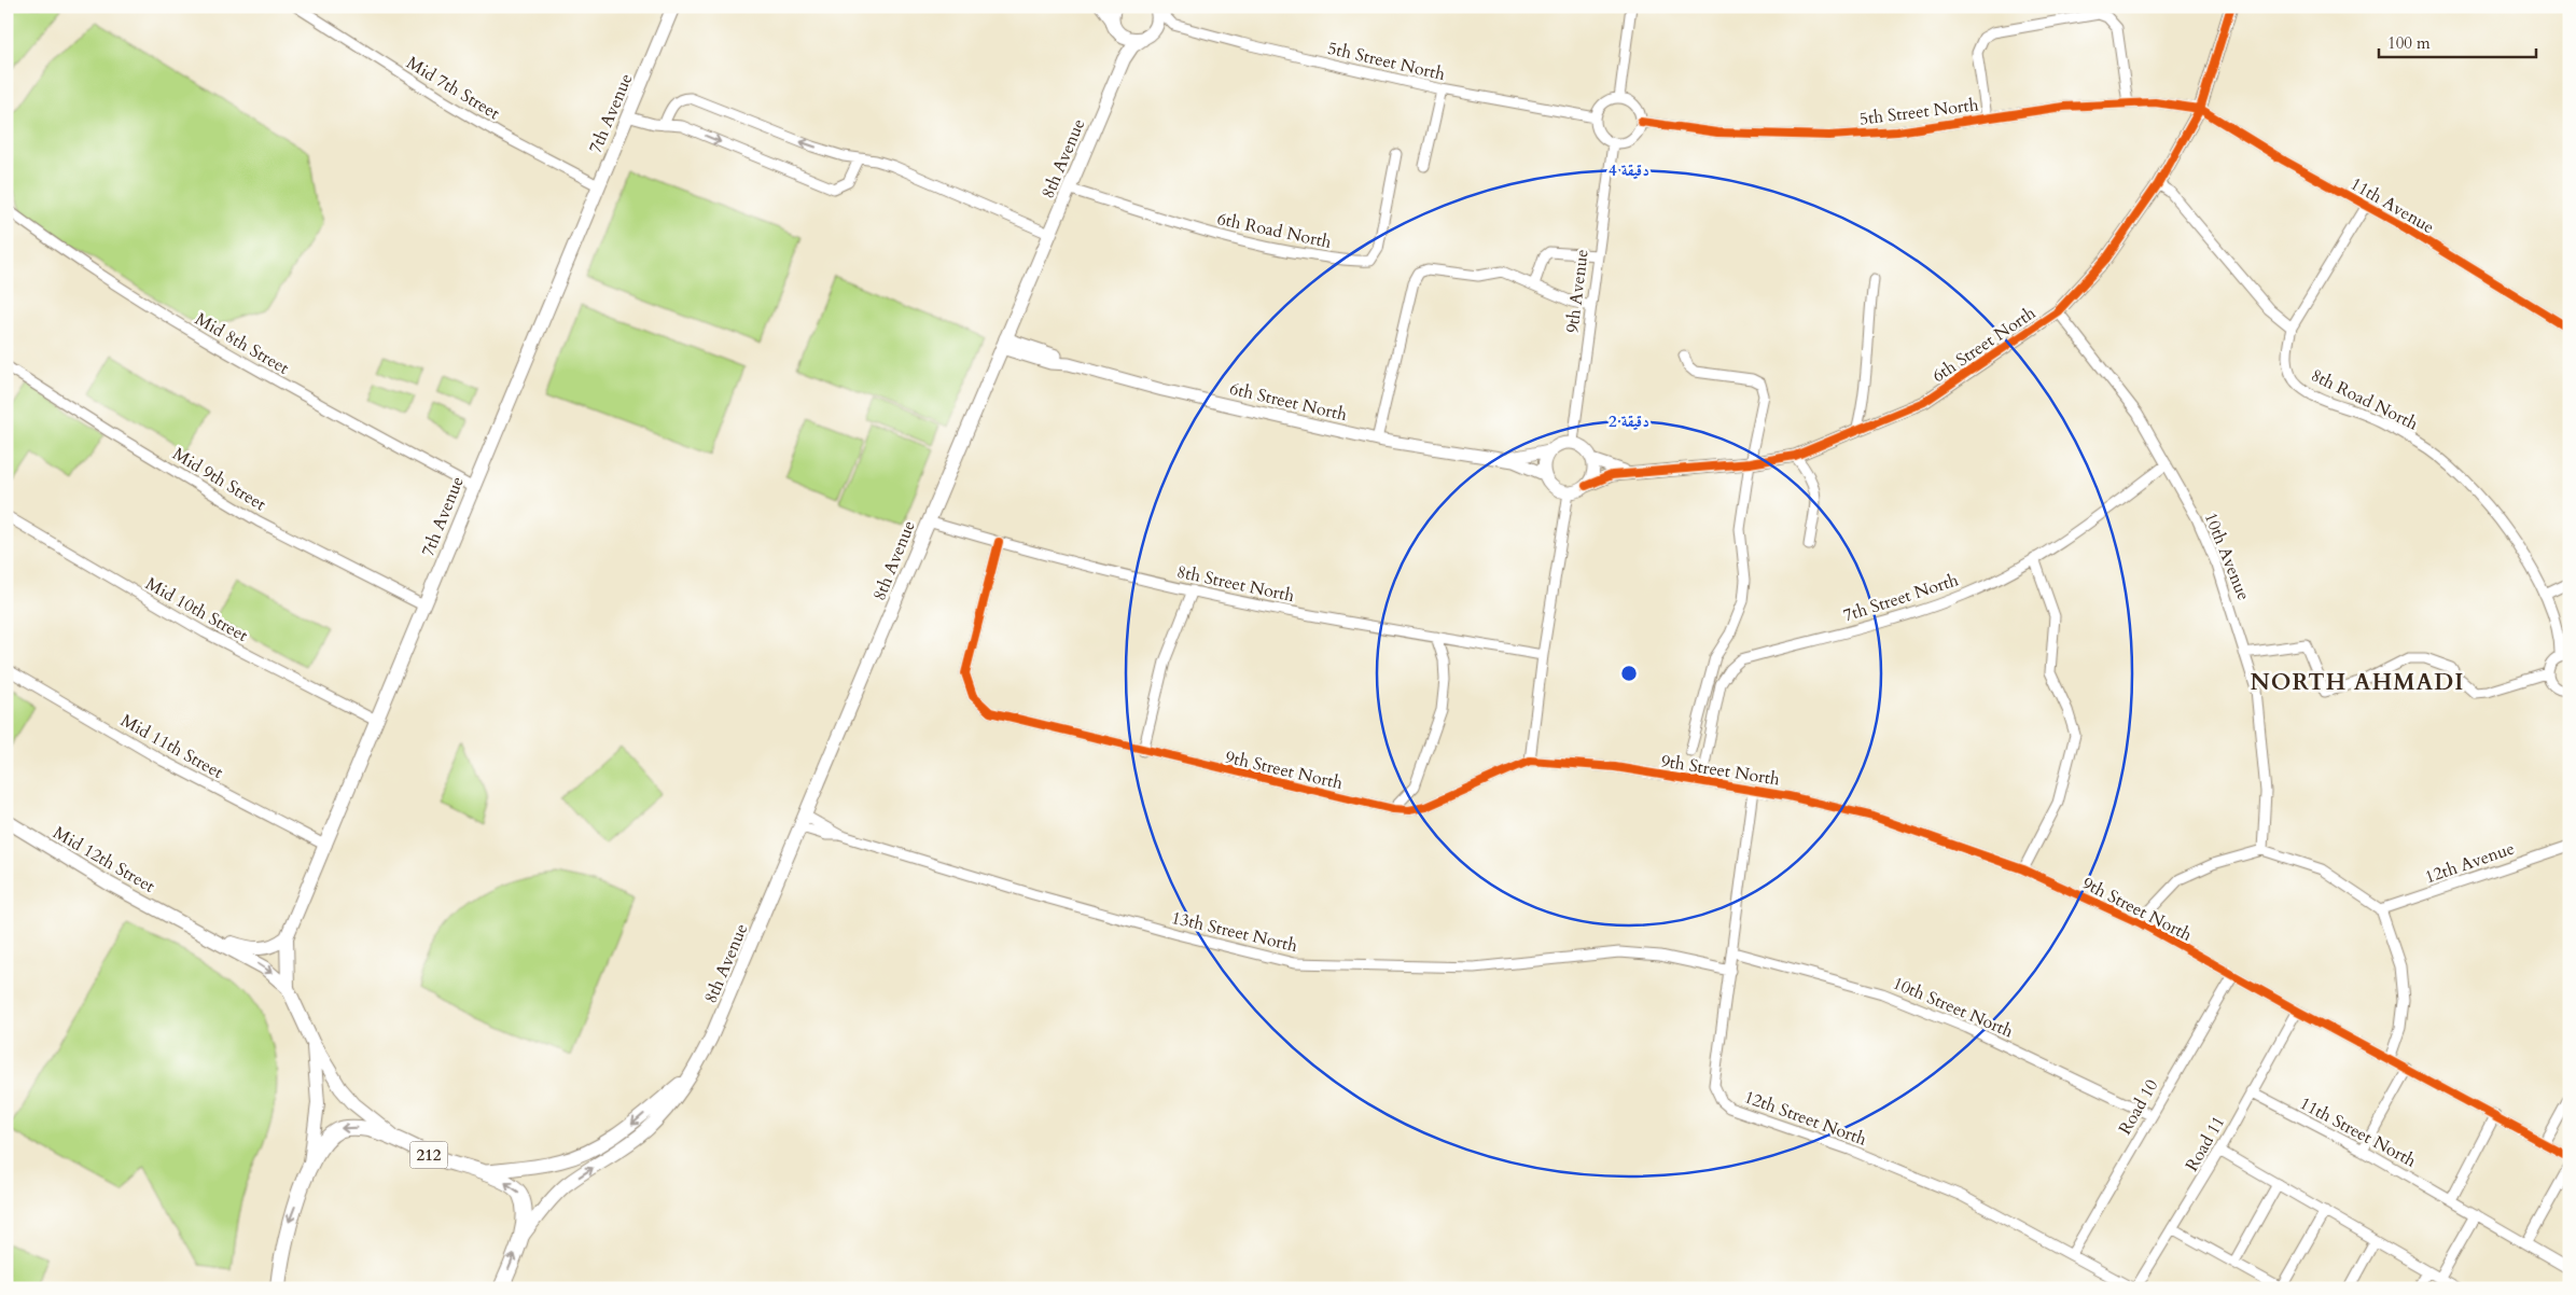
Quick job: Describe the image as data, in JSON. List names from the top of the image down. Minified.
{"streets":{"main road":["7th Avenue","8th Avenue","Mid 12th Street","212"],"street":["5th Street North","Mid 7th Street","11th Avenue","6th Road North","9th Avenue","Mid 8th Street","6th Street North","8th Road North","Mid 9th Street","10th Avenue","8th Street North","7th Street North","Mid 10th Street","Mid 11th Street","9th Street North","12th Avenue","13th Street North","10th Street North","Road 10","12th Street North","11th Street North","Road 11"]},"crossings":[["5th Street North","11th Avenue"],["5th Street North","9th Avenue"],["5th Street North","6th Street North"],["Mid 7th Street","7th Avenue"],["7th Avenue","Mid 8th Street"],["7th Avenue","Mid 9th Street"],["7th Avenue","Mid 10th Street"],["7th Avenue","Mid 11th Street"],["7th Avenue","Mid 12th Street"],["7th Avenue","212"],["8th Avenue","6th Road North"],["8th Avenue","6th Street North"],["8th Avenue","8th Street North"],["8th Avenue","13th Street North"],["8th Avenue","212"],["11th Avenue","6th Street North"],["11th Avenue","8th Road North"],["9th Avenue","6th Street North"],["6th Street North","10th Avenue"],["10th Avenue","7th Street North"],["8th Street North","9th Street North"],["7th Street North","9th Street North"],["9th Street North","Road 10"],["9th Street North","12th Street North"],["9th Street North","Road 11"],["13th Street North","12th Street North"],["10th Street North","Road 10"],["10th Street North","12th Street North"],["Road 10","12th Street North"],["12th Street North","Road 11"],["11th Street North","Road 11"]],"districts":["NORTH AHMADI"],"scale_bar":"100 m","rings":["4 دقيقة","2 دقيقة"]}
